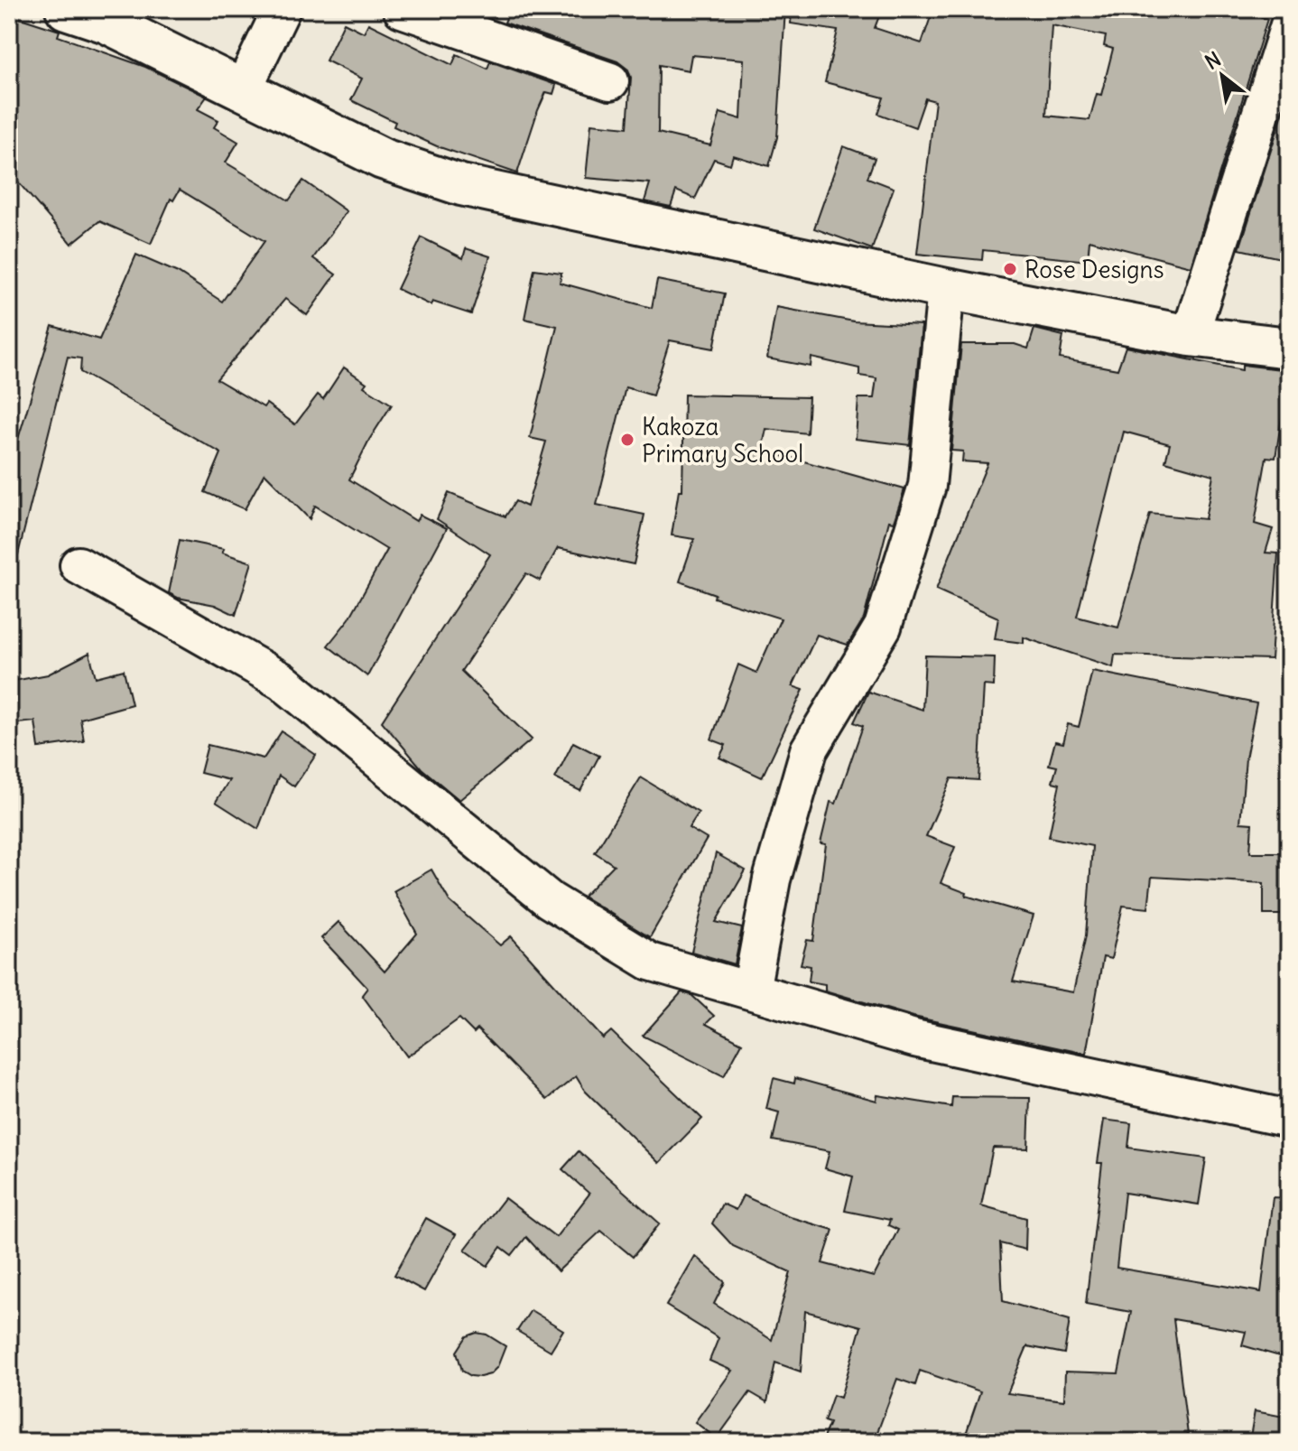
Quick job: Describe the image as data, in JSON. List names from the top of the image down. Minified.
{"places":["Rose Designs","Kakoza Primary School"],"north":"top left"}
